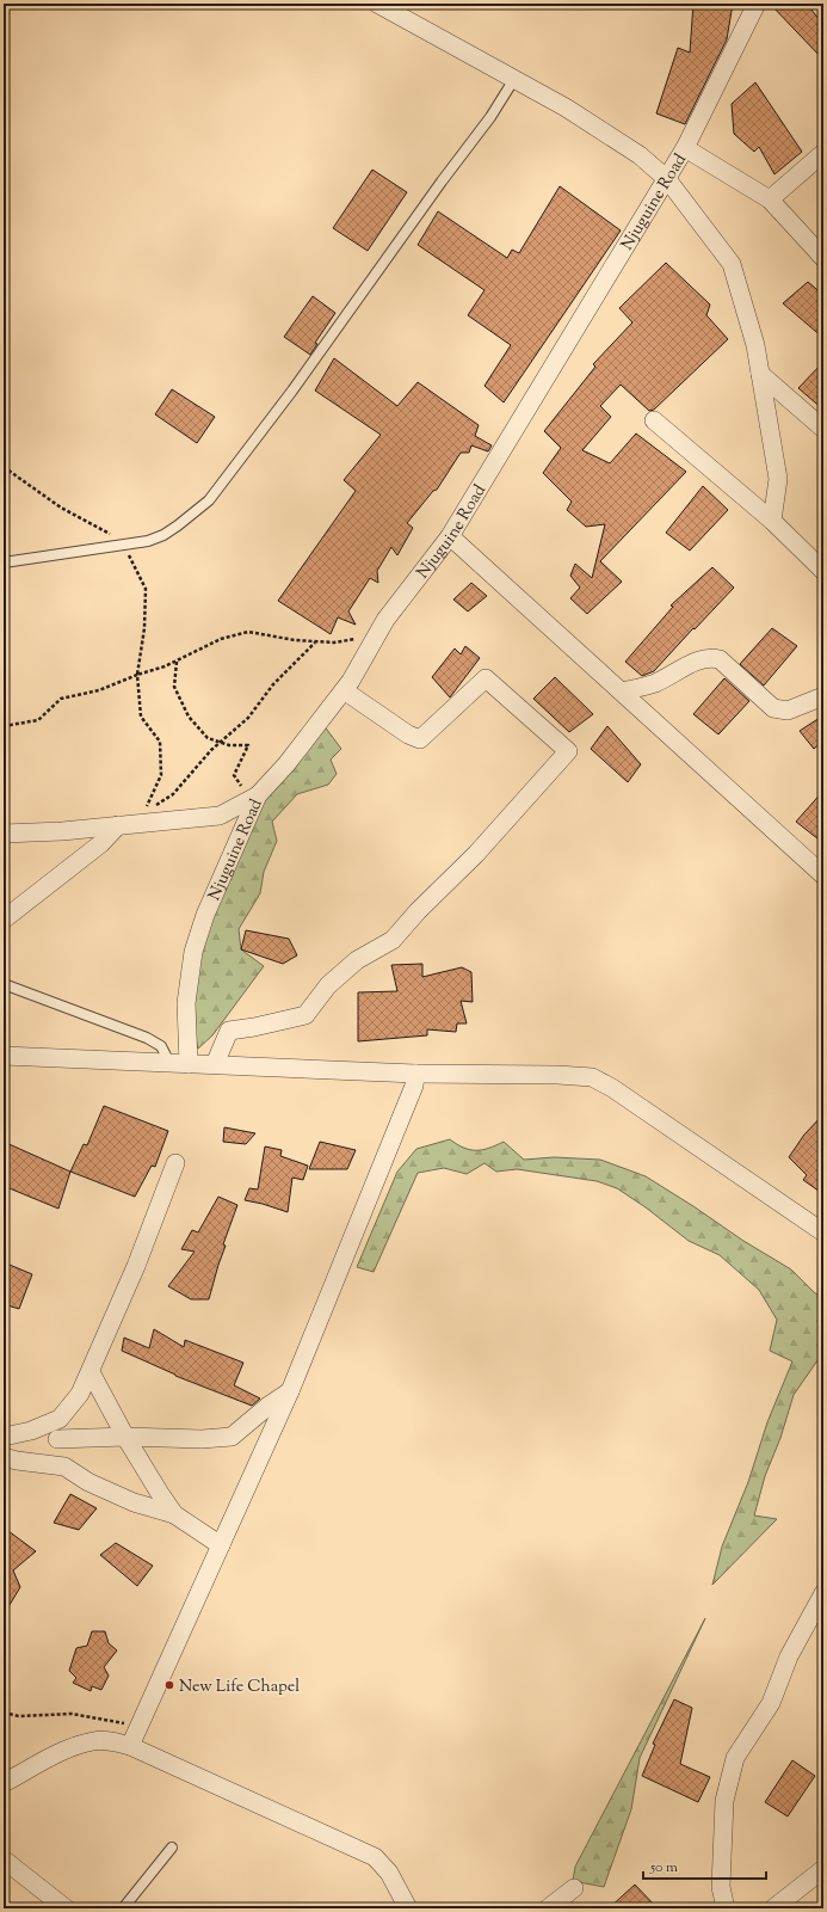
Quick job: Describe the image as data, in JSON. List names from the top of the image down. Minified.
{"streets":{"street":["Njuguine Road"]},"places":["New Life Chapel"],"scale_bar":"50 m"}
